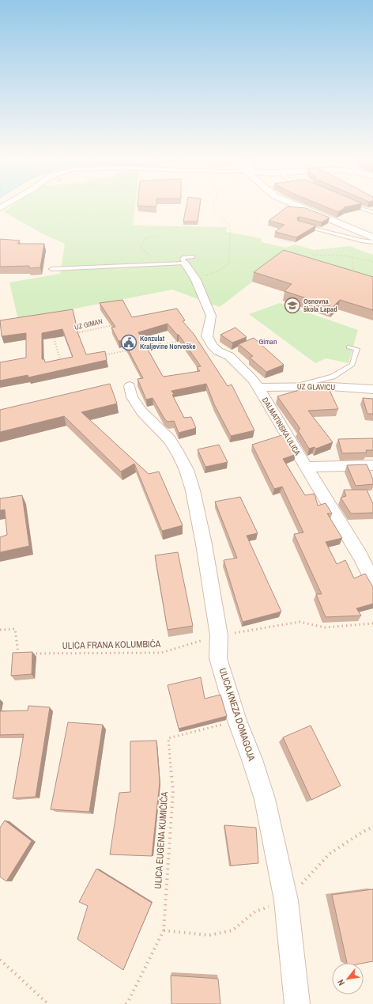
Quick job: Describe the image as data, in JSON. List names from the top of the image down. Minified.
{"streets":{"street":["UZ GLAVICU","DALMATINSKA ULICA","ULICA KNEZA DOMAGOJA"],"path":["UZ GIMAN","ULICA FRANA KOLUMBIĆA","ULICA EUGENA KUMIČIĆA"]},"crossings":[["UZ GLAVICU","DALMATINSKA ULICA"],["ULICA FRANA KOLUMBIĆA","ULICA KNEZA DOMAGOJA"],["ULICA KNEZA DOMAGOJA","ULICA EUGENA KUMIČIĆA"]],"districts":["Giman"],"places":{"school or university":["Osnovna škola Lapad"],"public building":["Konzulat Kraljevine Norveške"]},"north":"bottom left"}
